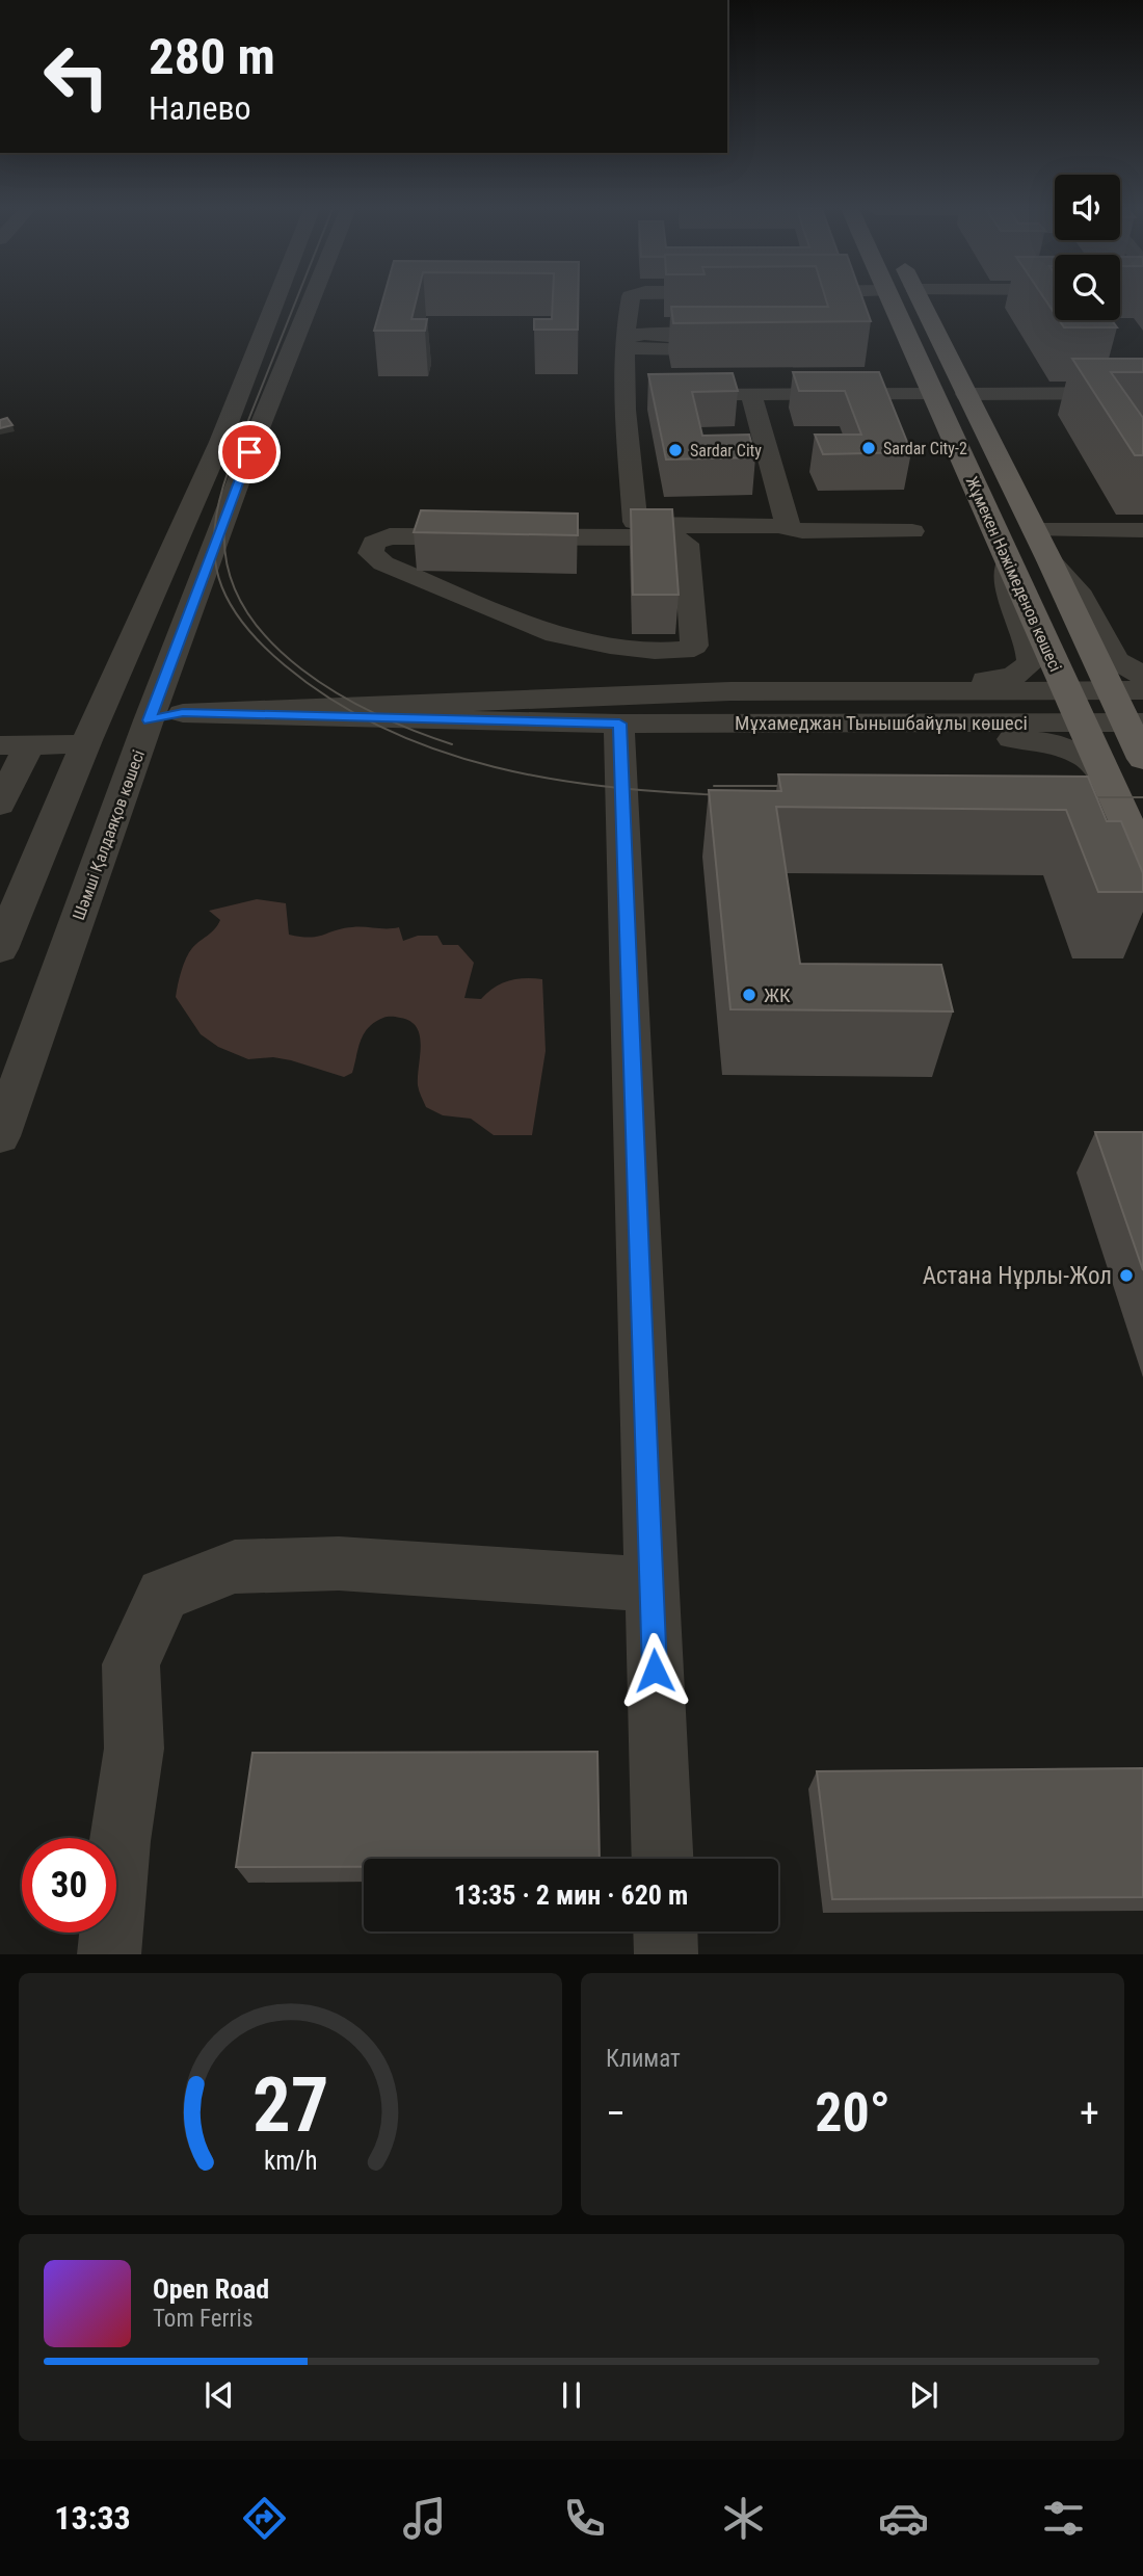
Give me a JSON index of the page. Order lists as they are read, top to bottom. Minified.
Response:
{"streets":{"main road":["Жұмекен Нәжімеденов көшесі"],"street":["Мұхамеджан Тынышбайұлы көшесі","Шәмші Қалдаяқов көшесі"]},"crossings":[["Жұмекен Нәжімеденов көшесі","Мұхамеджан Тынышбайұлы көшесі"],["Мұхамеджан Тынышбайұлы көшесі","Шәмші Қалдаяқов көшесі"]],"places":["Sardar City-2","Sardar City","ЖК","Астана Нұрлы-Жол"],"page":{"turn":["280 m","Налево"],"limit":"30","trip":"13:35 · 2 мин · 620 m","tile":"Климат","heat":["−","20°","+"],"song":["Open Road","Tom Ferris"],"tabs":"13:33","gauge":["27","km/h"]}}
